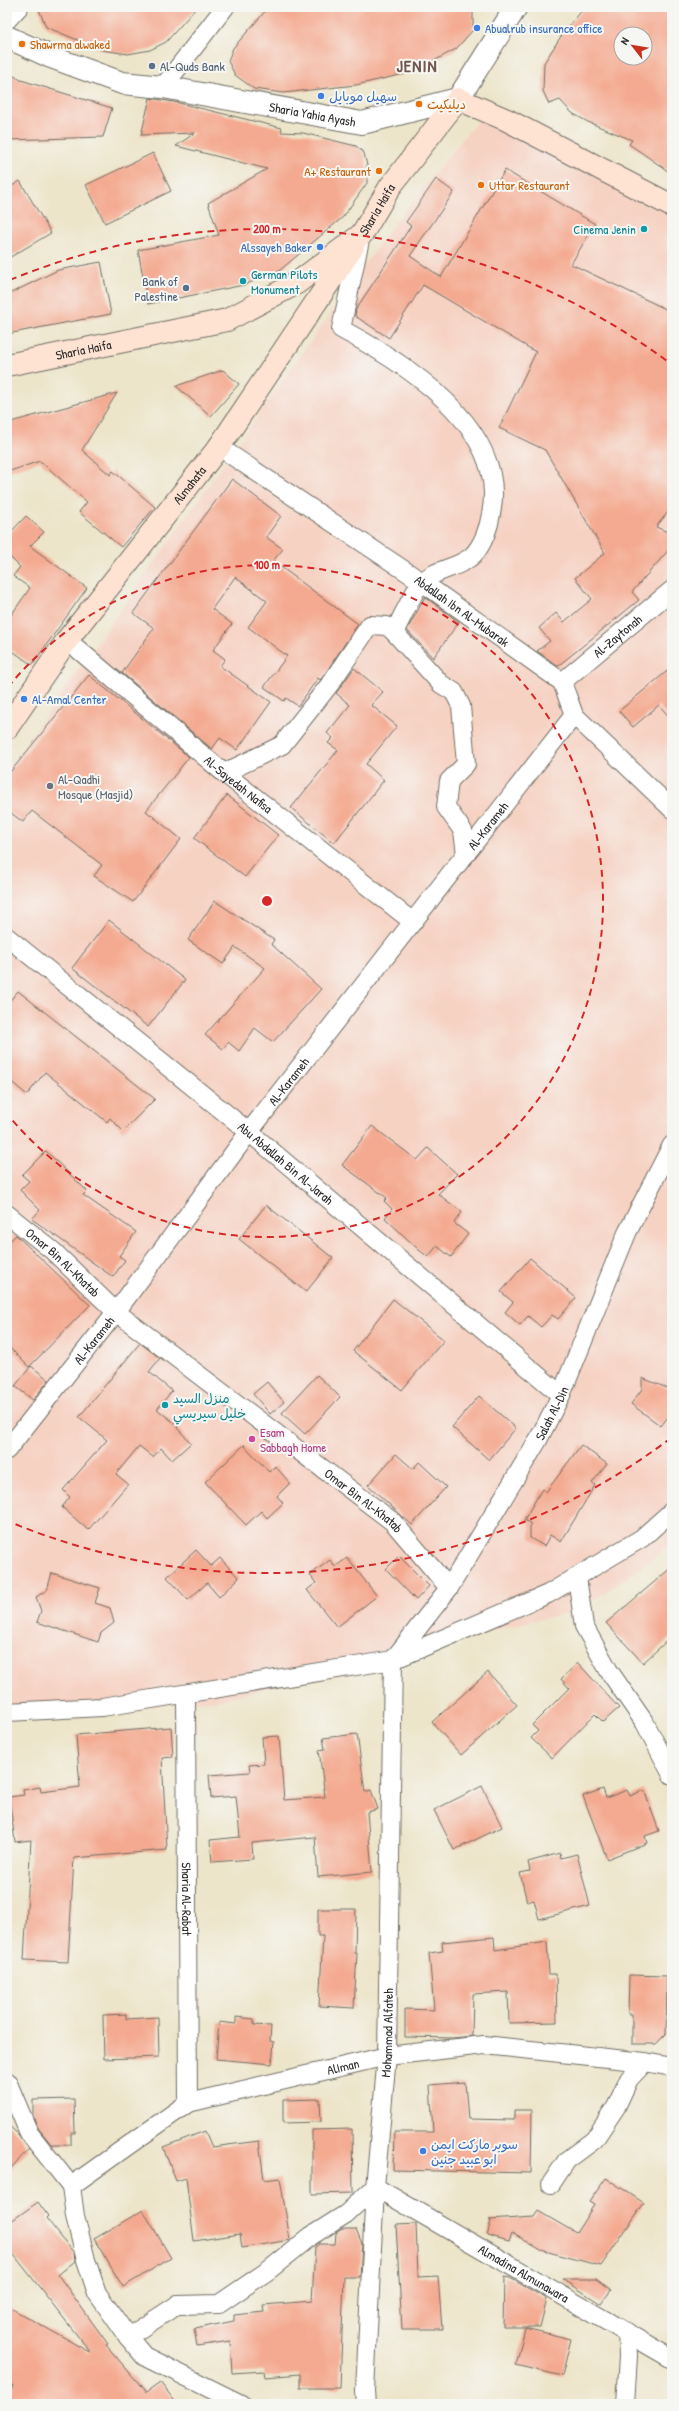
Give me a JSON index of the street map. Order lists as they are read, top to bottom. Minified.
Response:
{"streets":{"main road":["Sharia Haifa","Almahata"],"street":["Sharia Yahia Ayash","Abdallah Ibn Al-Mubarak","Al-Zaytonah","Al-Sayedah Nafisa","Al-Karameh","Abu Abdallah Bin Al-Jarah","Omar Bin Al-Khatab","Salah Al-Din","Sharia Al-Rabat","Mohammad Alfateh","AlIman","Almadina Almunawara"]},"crossings":[["Sharia Yahia Ayash","Sharia Haifa"],["Sharia Haifa","Almahata"],["Almahata","Abdallah Ibn Al-Mubarak"],["Almahata","Al-Sayedah Nafisa"],["Abdallah Ibn Al-Mubarak","Al-Zaytonah"],["Al-Sayedah Nafisa","Al-Karameh"],["Al-Karameh","Abu Abdallah Bin Al-Jarah"],["Al-Karameh","Omar Bin Al-Khatab"],["Abu Abdallah Bin Al-Jarah","Salah Al-Din"],["Omar Bin Al-Khatab","Salah Al-Din"],["Salah Al-Din","Mohammad Alfateh"],["Sharia Al-Rabat","AlIman"],["Mohammad Alfateh","AlIman"],["Mohammad Alfateh","Almadina Almunawara"]],"districts":["JENIN"],"places":["Abualrub insurance office","Shawrma alwaked","Al-Quds Bank","سهيل موبايل","ديليكيت","A+ Restaurant","Uttar Restaurant","Cinema Jenin","Alssayeh Baker","German Pilots Monument","Bank of Palestine","Al-Amal Center","Al-Qadhi Mosque (Masjid)","منزل السيد خليل سيريسي","Esam Sabbagh Home","سوبر ماركت ايمن ابو عبيد جنين"],"north":"top left","rings":["200 m","100 m"]}
